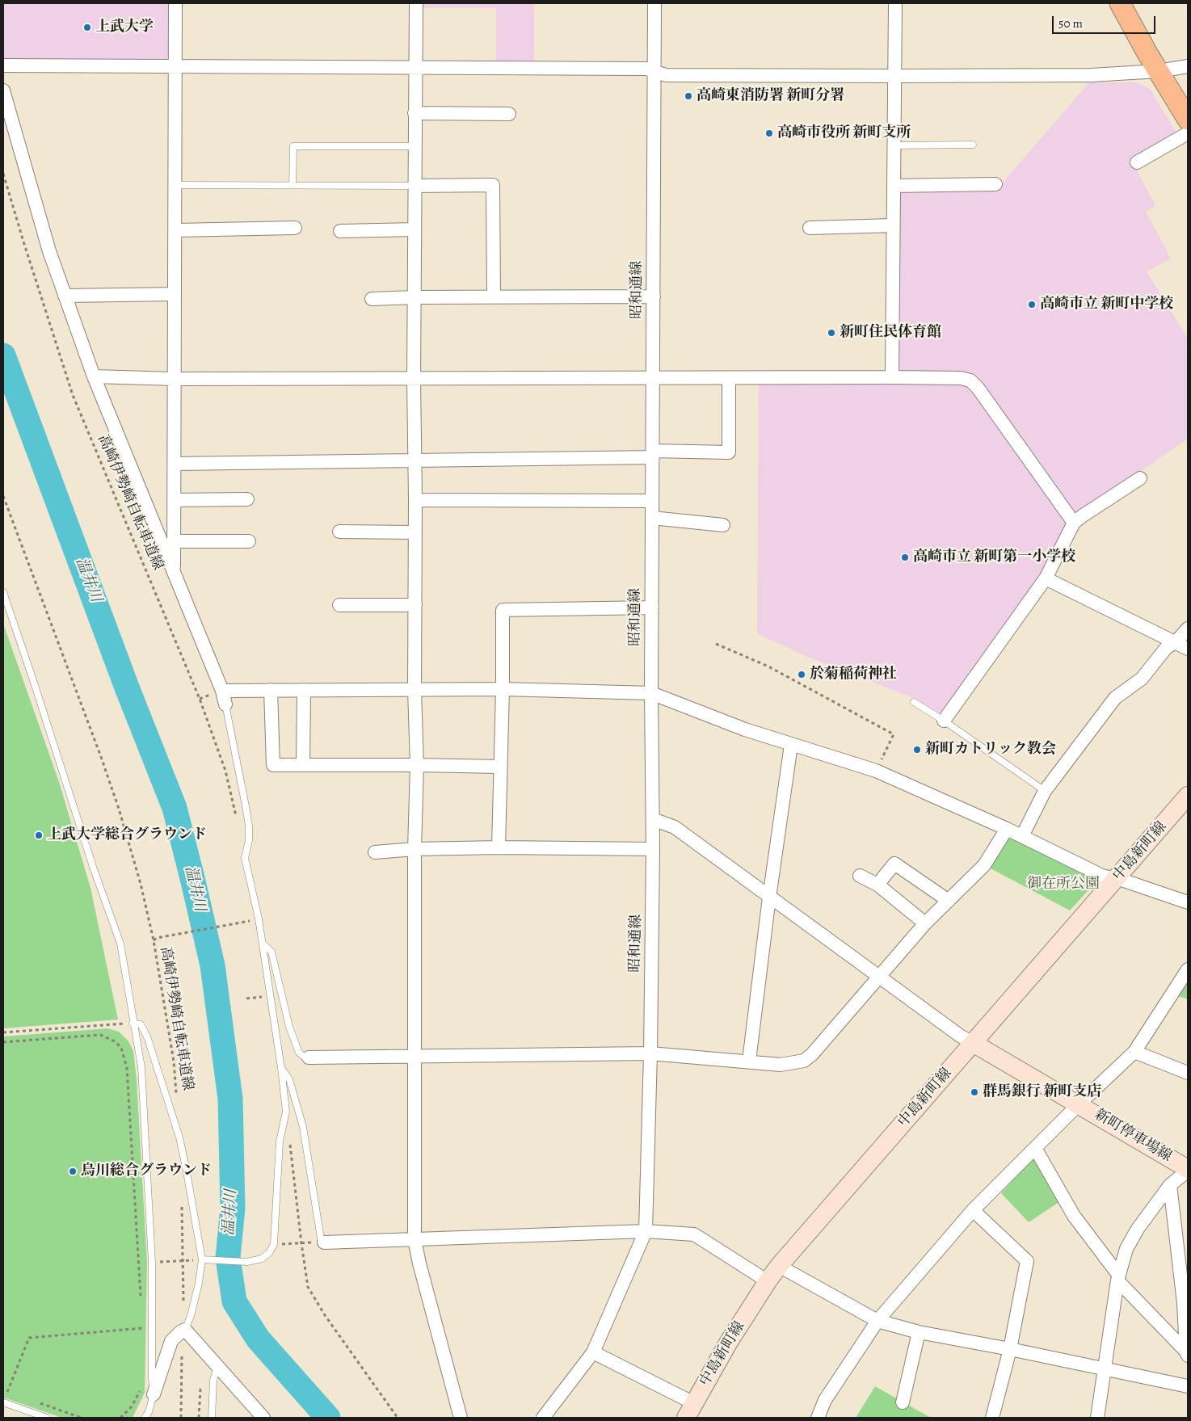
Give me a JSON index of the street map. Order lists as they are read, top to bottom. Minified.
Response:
{"streets":{"main road":["中島新町線","新町停車場線"],"street":["昭和通線"],"path":["高崎伊勢崎自転車道線"]},"crossings":[["中島新町線","新町停車場線"]],"water":["温井川"],"parks":["御在所公園"],"places":["上武大学","高崎東消防署 新町分署","高崎市役所 新町支所","高崎市立 新町中学校","新町住民体育館","高崎市立 新町第一小学校","於菊稲荷神社","新町カトリック教会","上武大学総合グラウンド","群馬銀行 新町支店","烏川総合グラウンド"],"scale_bar":"50 m"}
